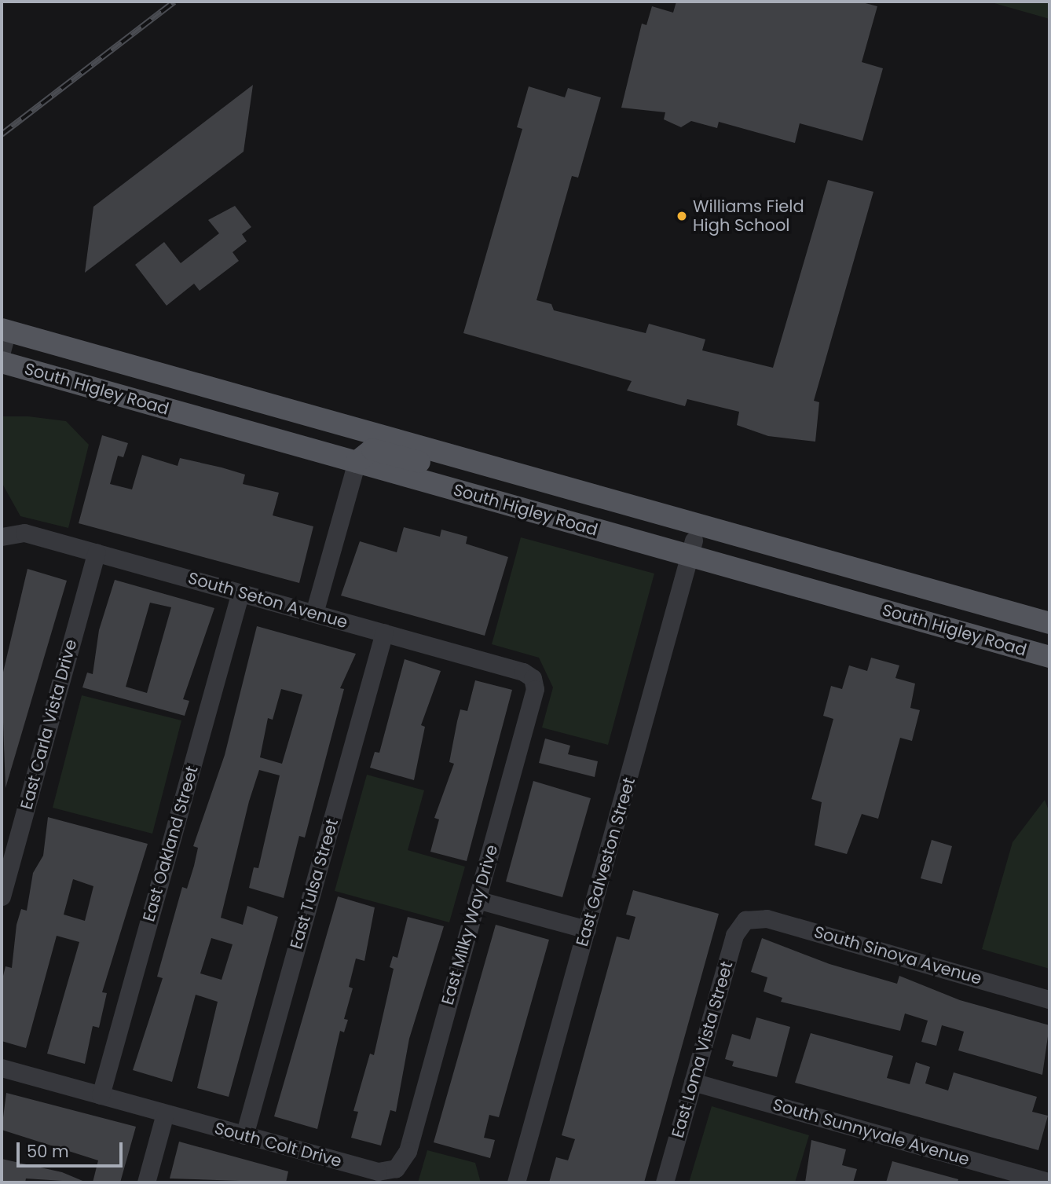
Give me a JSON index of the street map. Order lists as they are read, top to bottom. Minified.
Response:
{"streets":{"main road":["South Higley Road"],"street":["South Seton Avenue","East Carla Vista Drive","East Oakland Street","East Galveston Street","East Tulsa Street","East Milky Way Drive","South Sinova Avenue","East Loma Vista Street","South Sunnyvale Avenue","South Colt Drive"]},"crossings":[["South Higley Road","East Galveston Street"],["South Seton Avenue","East Carla Vista Drive"],["South Seton Avenue","East Oakland Street"],["South Seton Avenue","East Tulsa Street"],["South Seton Avenue","East Milky Way Drive"],["East Oakland Street","South Colt Drive"],["East Tulsa Street","South Colt Drive"],["East Milky Way Drive","South Colt Drive"],["South Sinova Avenue","East Loma Vista Street"],["East Loma Vista Street","South Sunnyvale Avenue"]],"places":["Williams Field High School"],"scale_bar":"50 m"}
